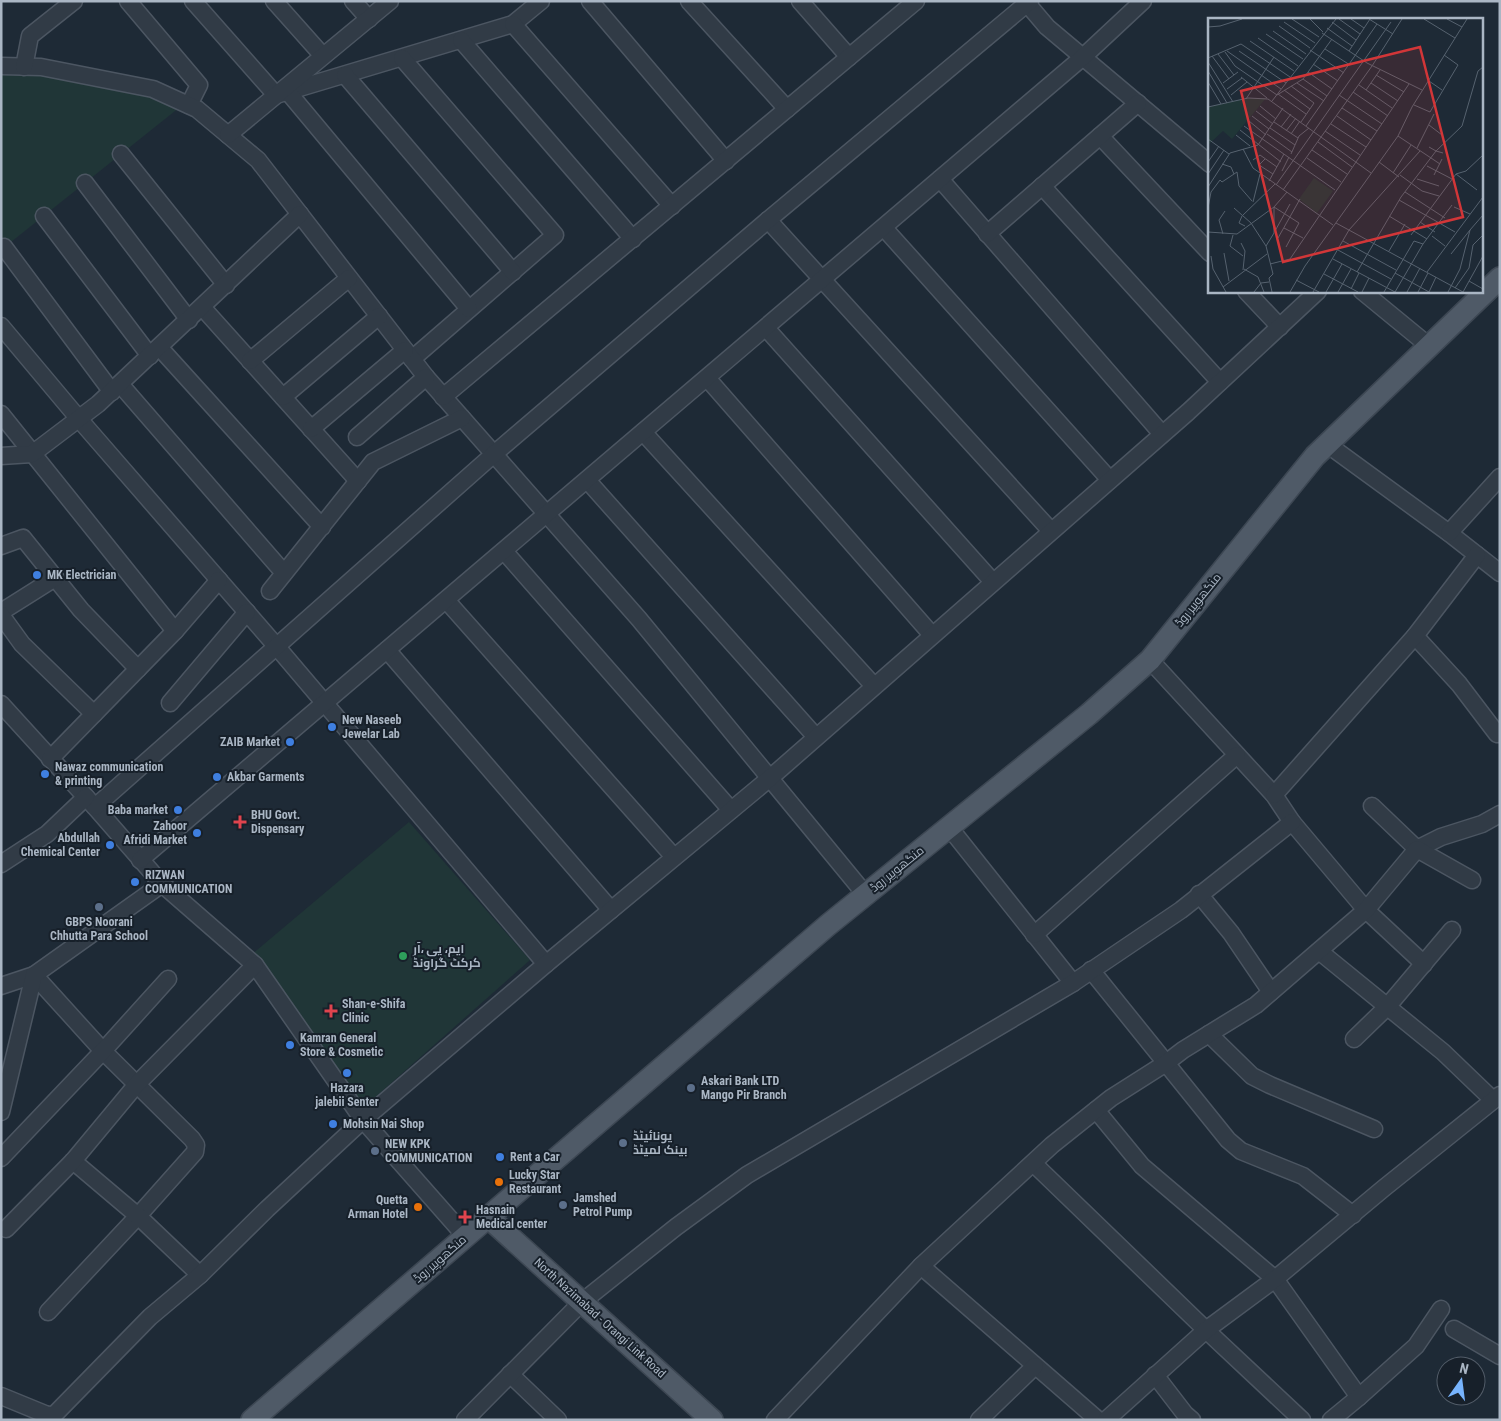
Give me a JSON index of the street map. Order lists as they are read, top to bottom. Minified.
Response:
{"streets":{"main road":["منگھوپیر روڈ","North Nazimabad - Orangi Link Road"]},"crossings":[["منگھوپیر روڈ","North Nazimabad - Orangi Link Road"]],"places":{"other":["MK Electrician","New Naseeb Jewelar Lab","ZAIB Market","Nawaz communication & printing","Akbar Garments","Baba market","Zahoor Afridi Market","Abdullah Chemical Center","RIZWAN COMMUNICATION","GBPS Noorani Chhutta Para School","ایم، پی ،آر کرکٹ گراونڈ","Kamran General Store & Cosmetic","Hazara jalebii Senter","Askari Bank LTD Mango Pir Branch","Mohsin Nai Shop","یونائیٹڈ بینک لمیٹڈ","NEW KPK COMMUNICATION","Rent a Car","Lucky Star Restaurant","Jamshed Petrol Pump","Quetta Arman Hotel"],"health":["BHU Govt. Dispensary","Shan-e-Shifa Clinic","Hasnain Medical center"]},"north":"top"}
